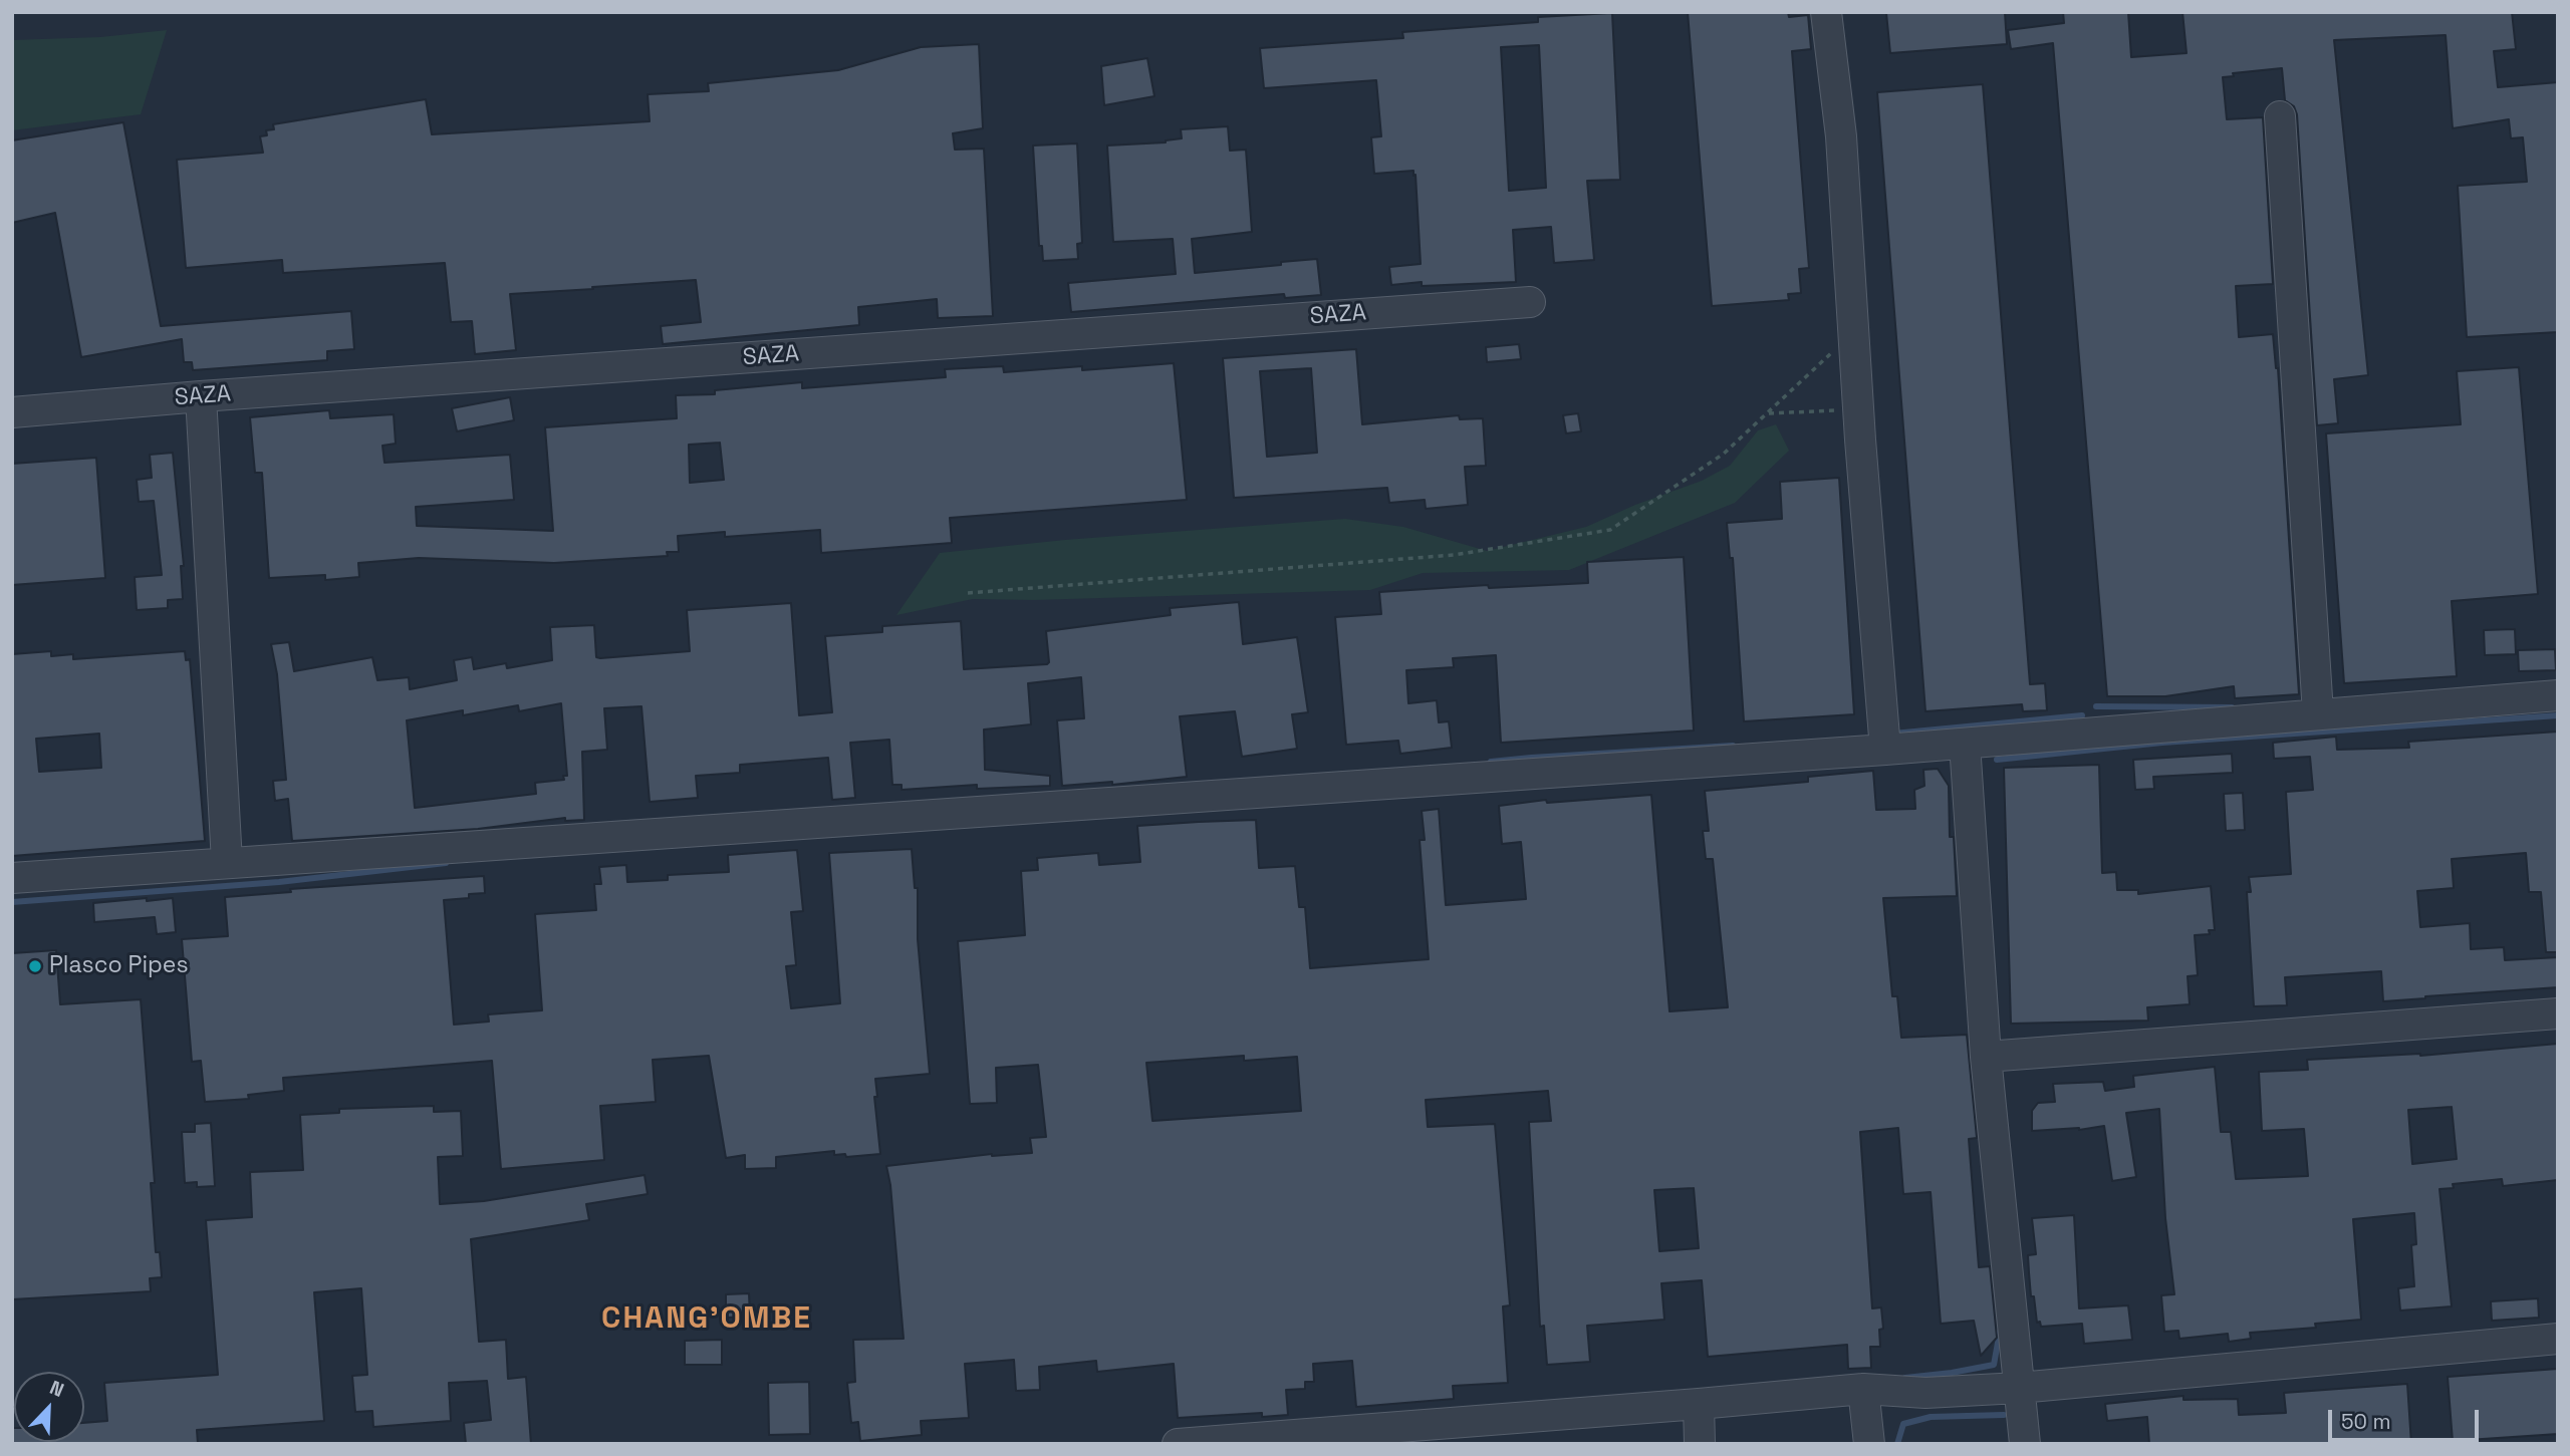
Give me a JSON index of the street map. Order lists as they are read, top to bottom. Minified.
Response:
{"streets":{"street":["SAZA"]},"districts":["CHANG'OMBE"],"places":["Plasco Pipes"],"scale_bar":"50 m","north":"top right"}
